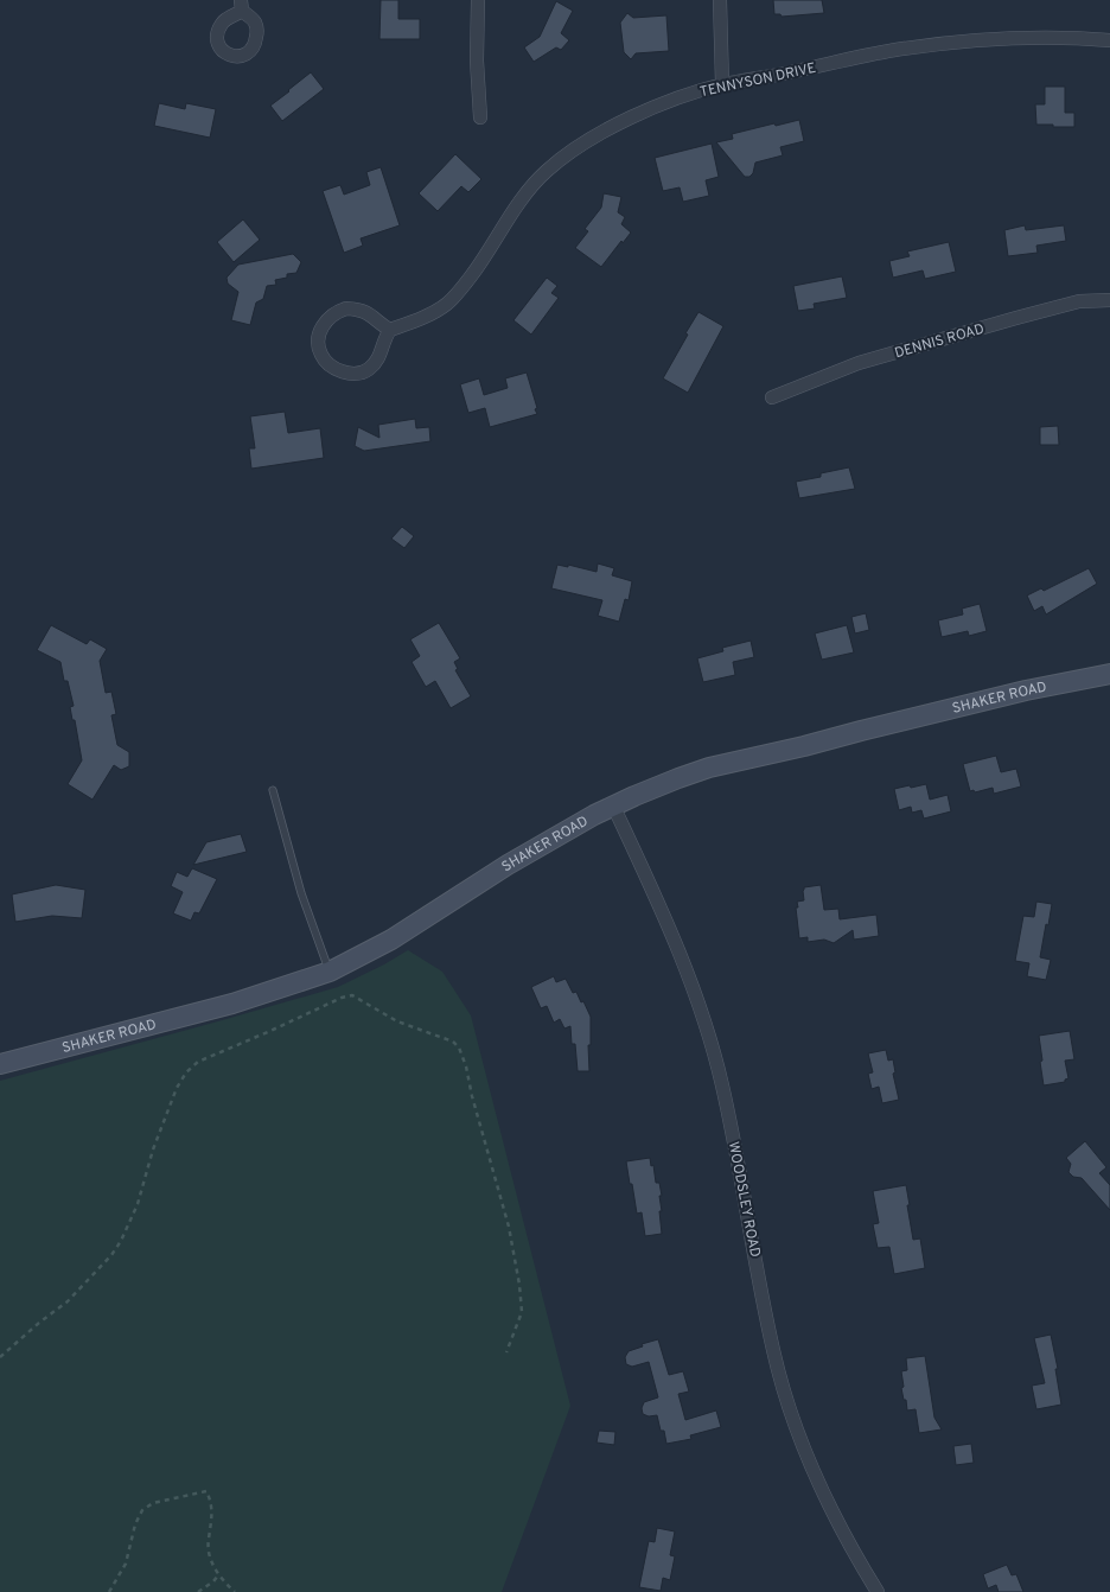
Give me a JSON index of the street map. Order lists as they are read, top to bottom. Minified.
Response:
{"streets":{"main road":["SHAKER ROAD"],"street":["TENNYSON DRIVE","DENNIS ROAD","WOODSLEY ROAD"]},"crossings":[["SHAKER ROAD","WOODSLEY ROAD"]]}
